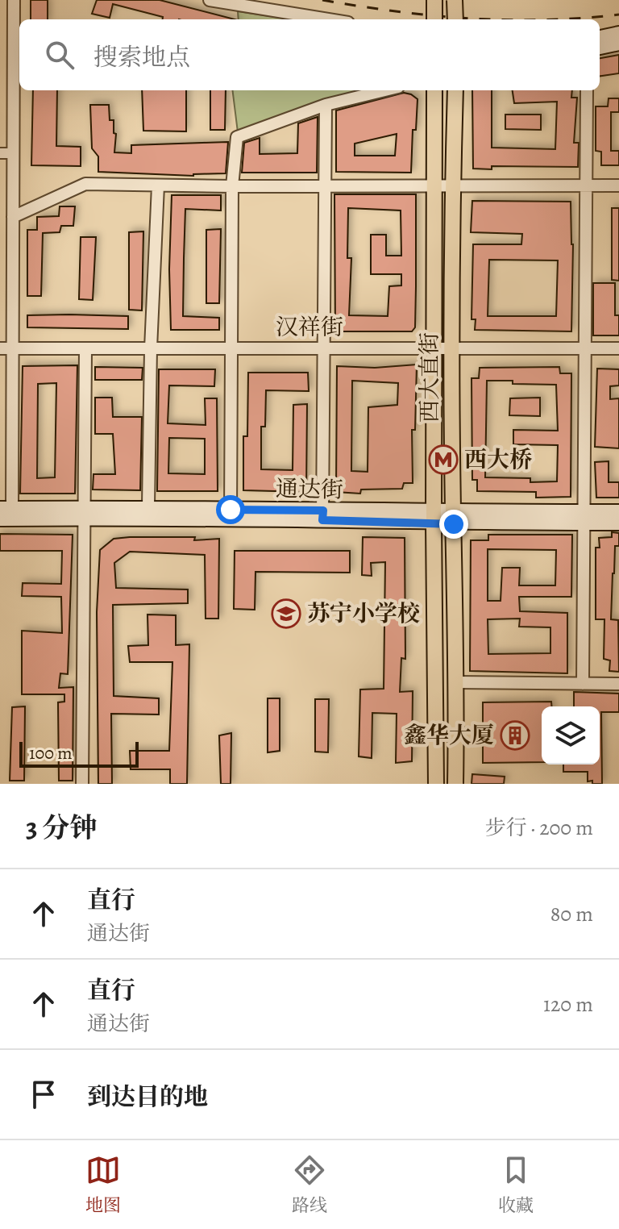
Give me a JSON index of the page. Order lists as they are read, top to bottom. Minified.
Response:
{"streets":{"main road":["西大直街","通达街"],"street":["汉祥街"]},"crossings":[["汉祥街","西大直街"],["西大直街","通达街"]],"places":{"metro station":["西大桥"],"school or university":["苏宁小学校"],"building":["鑫华大厦"]},"scale_bar":"100 m","page":{"search":"搜索地点","scale":"100 m","heading":["3 分钟","步行 · 200 m"],"list":[["直行","通达街","80 m"],["直行","通达街","120 m"],"到达目的地"],"nav":["地图","路线","收藏"]}}
